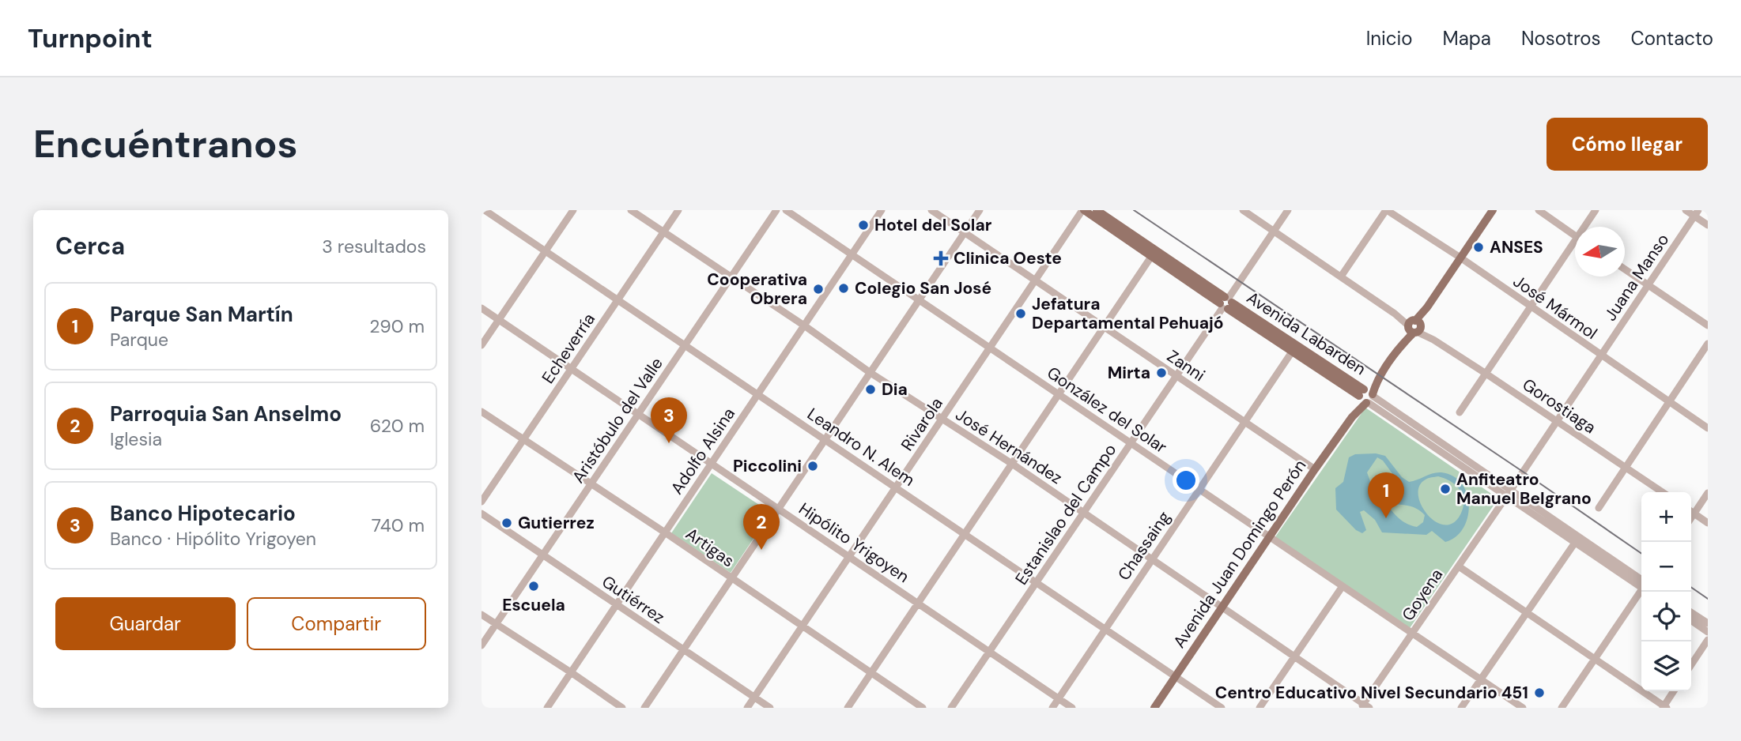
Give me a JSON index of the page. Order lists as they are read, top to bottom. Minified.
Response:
{"streets":{"main road":["Avenida Labarden","Avenida Juan Domingo Perón"],"street":["Juana Manso","José Mármol","Echeverría","Zanni","Gorostiaga","González del Solar","Aristóbulo del Valle","Rivarola","José Hernández","Leandro N. Alem","Adolfo Alsina","Estanislao del Campo","Hipólito Yrigoyen","Chassaing","Artigas","Goyena","Gutiérrez"]},"crossings":[["Juana Manso","José Mármol"],["Juana Manso","Avenida Labarden"],["Juana Manso","Gorostiaga"],["Juana Manso","Goyena"],["José Mármol","Avenida Juan Domingo Perón"],["Avenida Labarden","Rivarola"],["Avenida Labarden","Estanislao del Campo"],["Avenida Labarden","Chassaing"],["Avenida Labarden","Avenida Juan Domingo Perón"],["Avenida Labarden","Goyena"],["Echeverría","José Hernández"],["Echeverría","Leandro N. Alem"],["Echeverría","Hipólito Yrigoyen"],["Echeverría","Artigas"],["Zanni","Rivarola"],["Zanni","Estanislao del Campo"],["Zanni","Chassaing"],["Zanni","Avenida Juan Domingo Perón"],["Gorostiaga","Estanislao del Campo"],["Gorostiaga","Avenida Juan Domingo Perón"],["González del Solar","Rivarola"],["González del Solar","Adolfo Alsina"],["González del Solar","Estanislao del Campo"],["González del Solar","Chassaing"],["González del Solar","Avenida Juan Domingo Perón"],["González del Solar","Goyena"],["Aristóbulo del Valle","José Hernández"],["Aristóbulo del Valle","Leandro N. Alem"],["Aristóbulo del Valle","Hipólito Yrigoyen"],["Aristóbulo del Valle","Artigas"],["Aristóbulo del Valle","Gutiérrez"],["Rivarola","José Hernández"],["Rivarola","Leandro N. Alem"],["Rivarola","Hipólito Yrigoyen"],["Rivarola","Artigas"],["Rivarola","Gutiérrez"],["José Hernández","Adolfo Alsina"],["José Hernández","Estanislao del Campo"],["José Hernández","Chassaing"],["José Hernández","Avenida Juan Domingo Perón"],["José Hernández","Goyena"],["Leandro N. Alem","Adolfo Alsina"],["Leandro N. Alem","Estanislao del Campo"],["Leandro N. Alem","Chassaing"],["Leandro N. Alem","Avenida Juan Domingo Perón"],["Adolfo Alsina","Hipólito Yrigoyen"],["Adolfo Alsina","Artigas"],["Adolfo Alsina","Gutiérrez"],["Estanislao del Campo","Hipólito Yrigoyen"],["Hipólito Yrigoyen","Chassaing"]],"places":{"other":["Hotel del Solar","ANSES","Colegio San José","Cooperativa Obrera","Jefatura Departamental Pehuajó","Mirta","Dia","Piccolini","Anfiteatro Manuel Belgrano","Gutierrez","Escuela","Centro Educativo Nivel Secundario 451"],"health":["Clinica Oeste"]},"north":"left","page":{"header":"Turnpoint","nav":["Inicio","Mapa","Nosotros","Contacto"],"buttons":["Cómo llegar",["Guardar","Compartir"]],"title":"Encuéntranos","heading":["Cerca","3 resultados"],"list":[{"mark":"1","name":"Parque San Martín","note":"Parque","value":"290 m"},{"mark":"2","name":"Parroquia San Anselmo","note":"Iglesia","value":"620 m"},{"mark":"3","name":"Banco Hipotecario","note":"Banco · Hipólito Yrigoyen","value":"740 m"}],"pins":["3","1","2"],"map_buttons":["+","−"]}}
